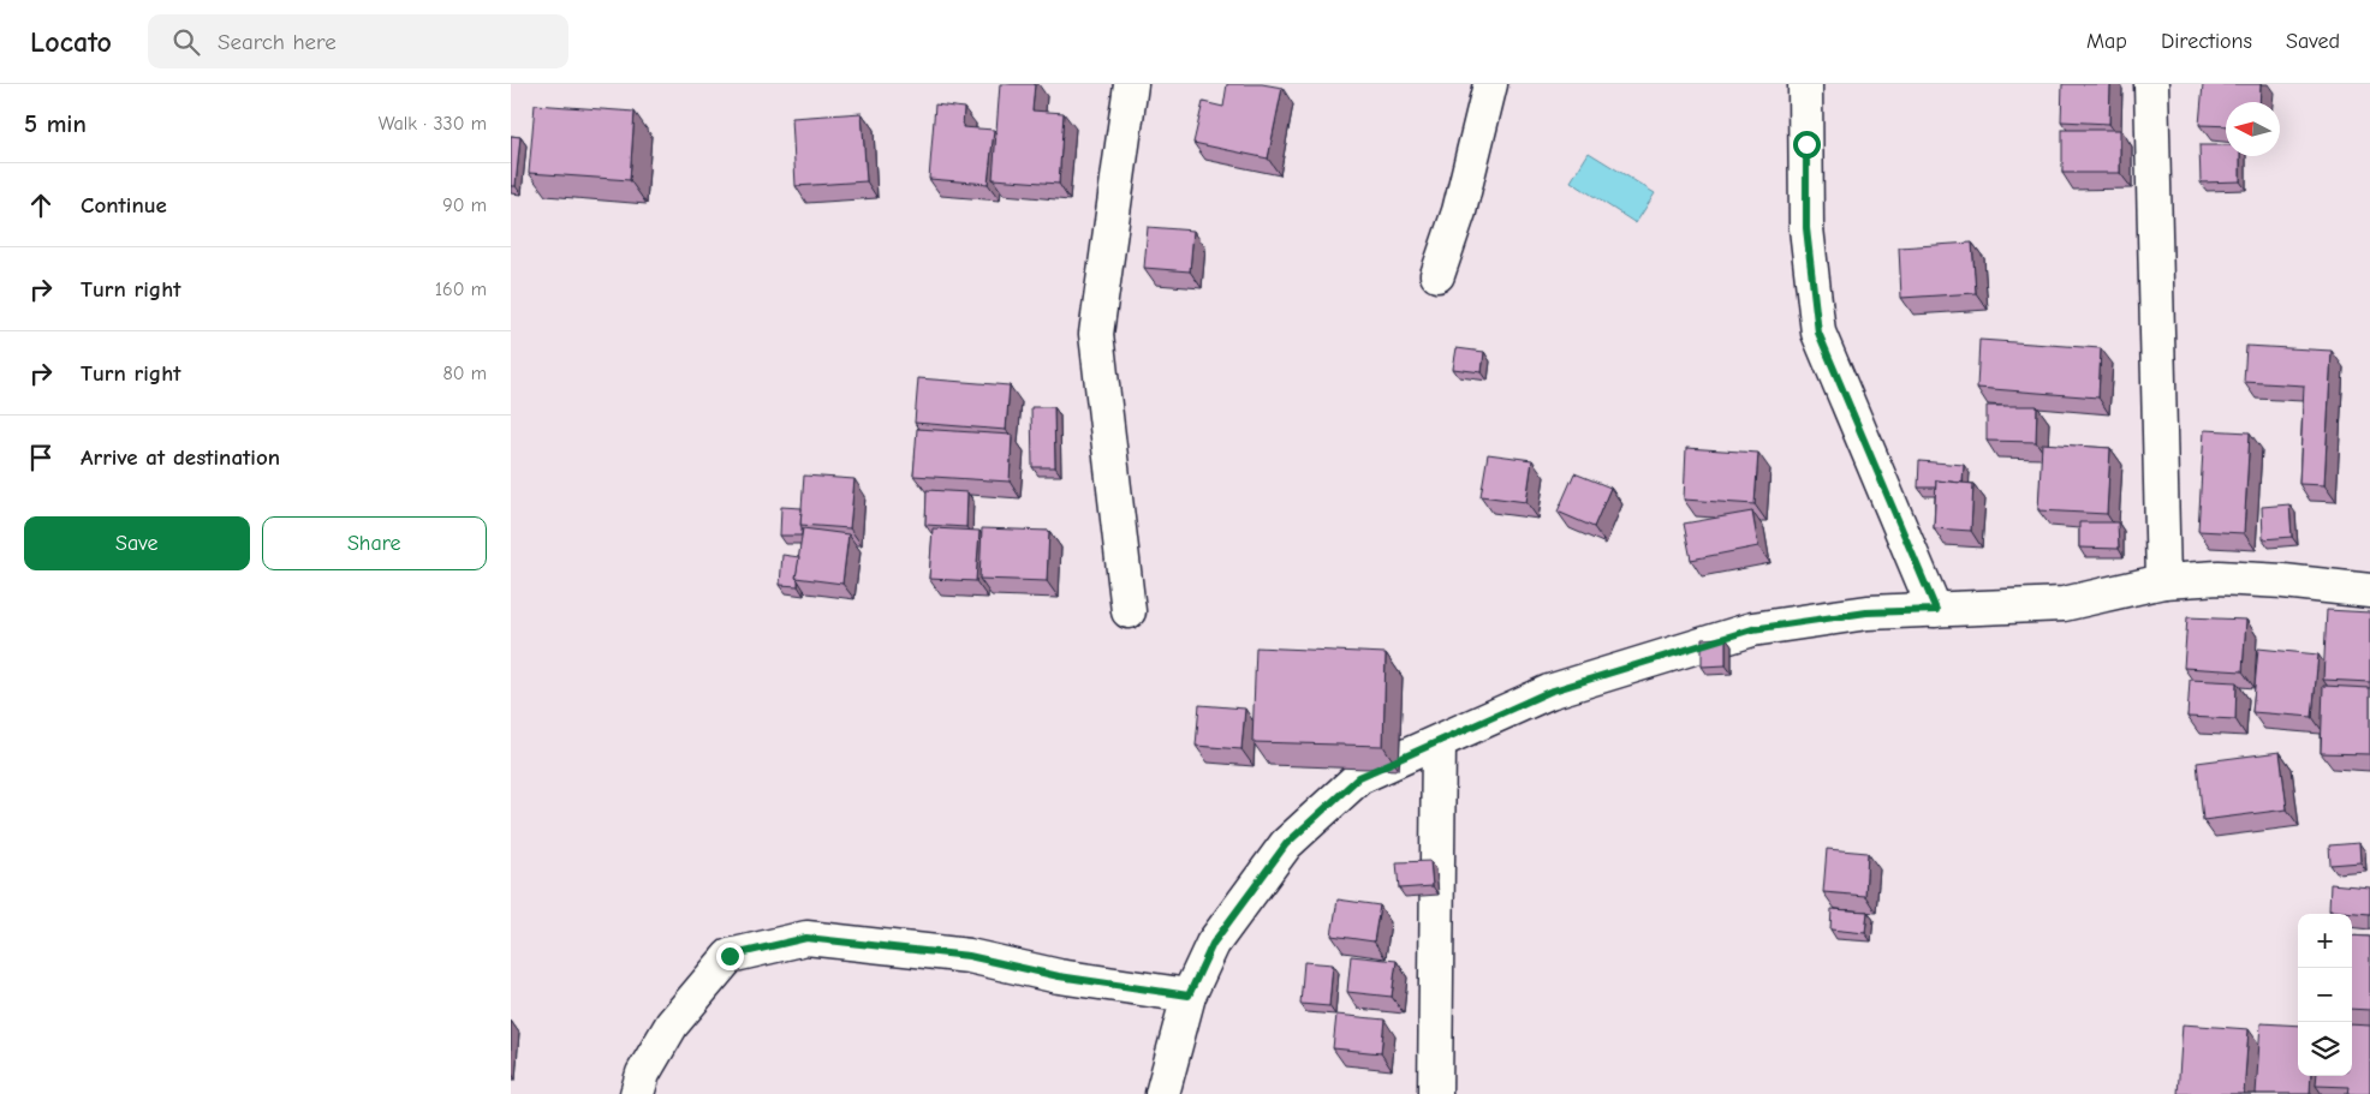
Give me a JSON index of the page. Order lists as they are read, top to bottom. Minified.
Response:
{"north":"left","page":{"header":"Locato","search":"Search here","nav":["Map","Directions","Saved"],"heading":["5 min","Walk · 330 m"],"list":[["Continue","90 m"],["Turn right","160 m"],["Turn right","80 m"],"Arrive at destination"],"buttons":["Save","Share"],"map_buttons":["+","−"]}}
